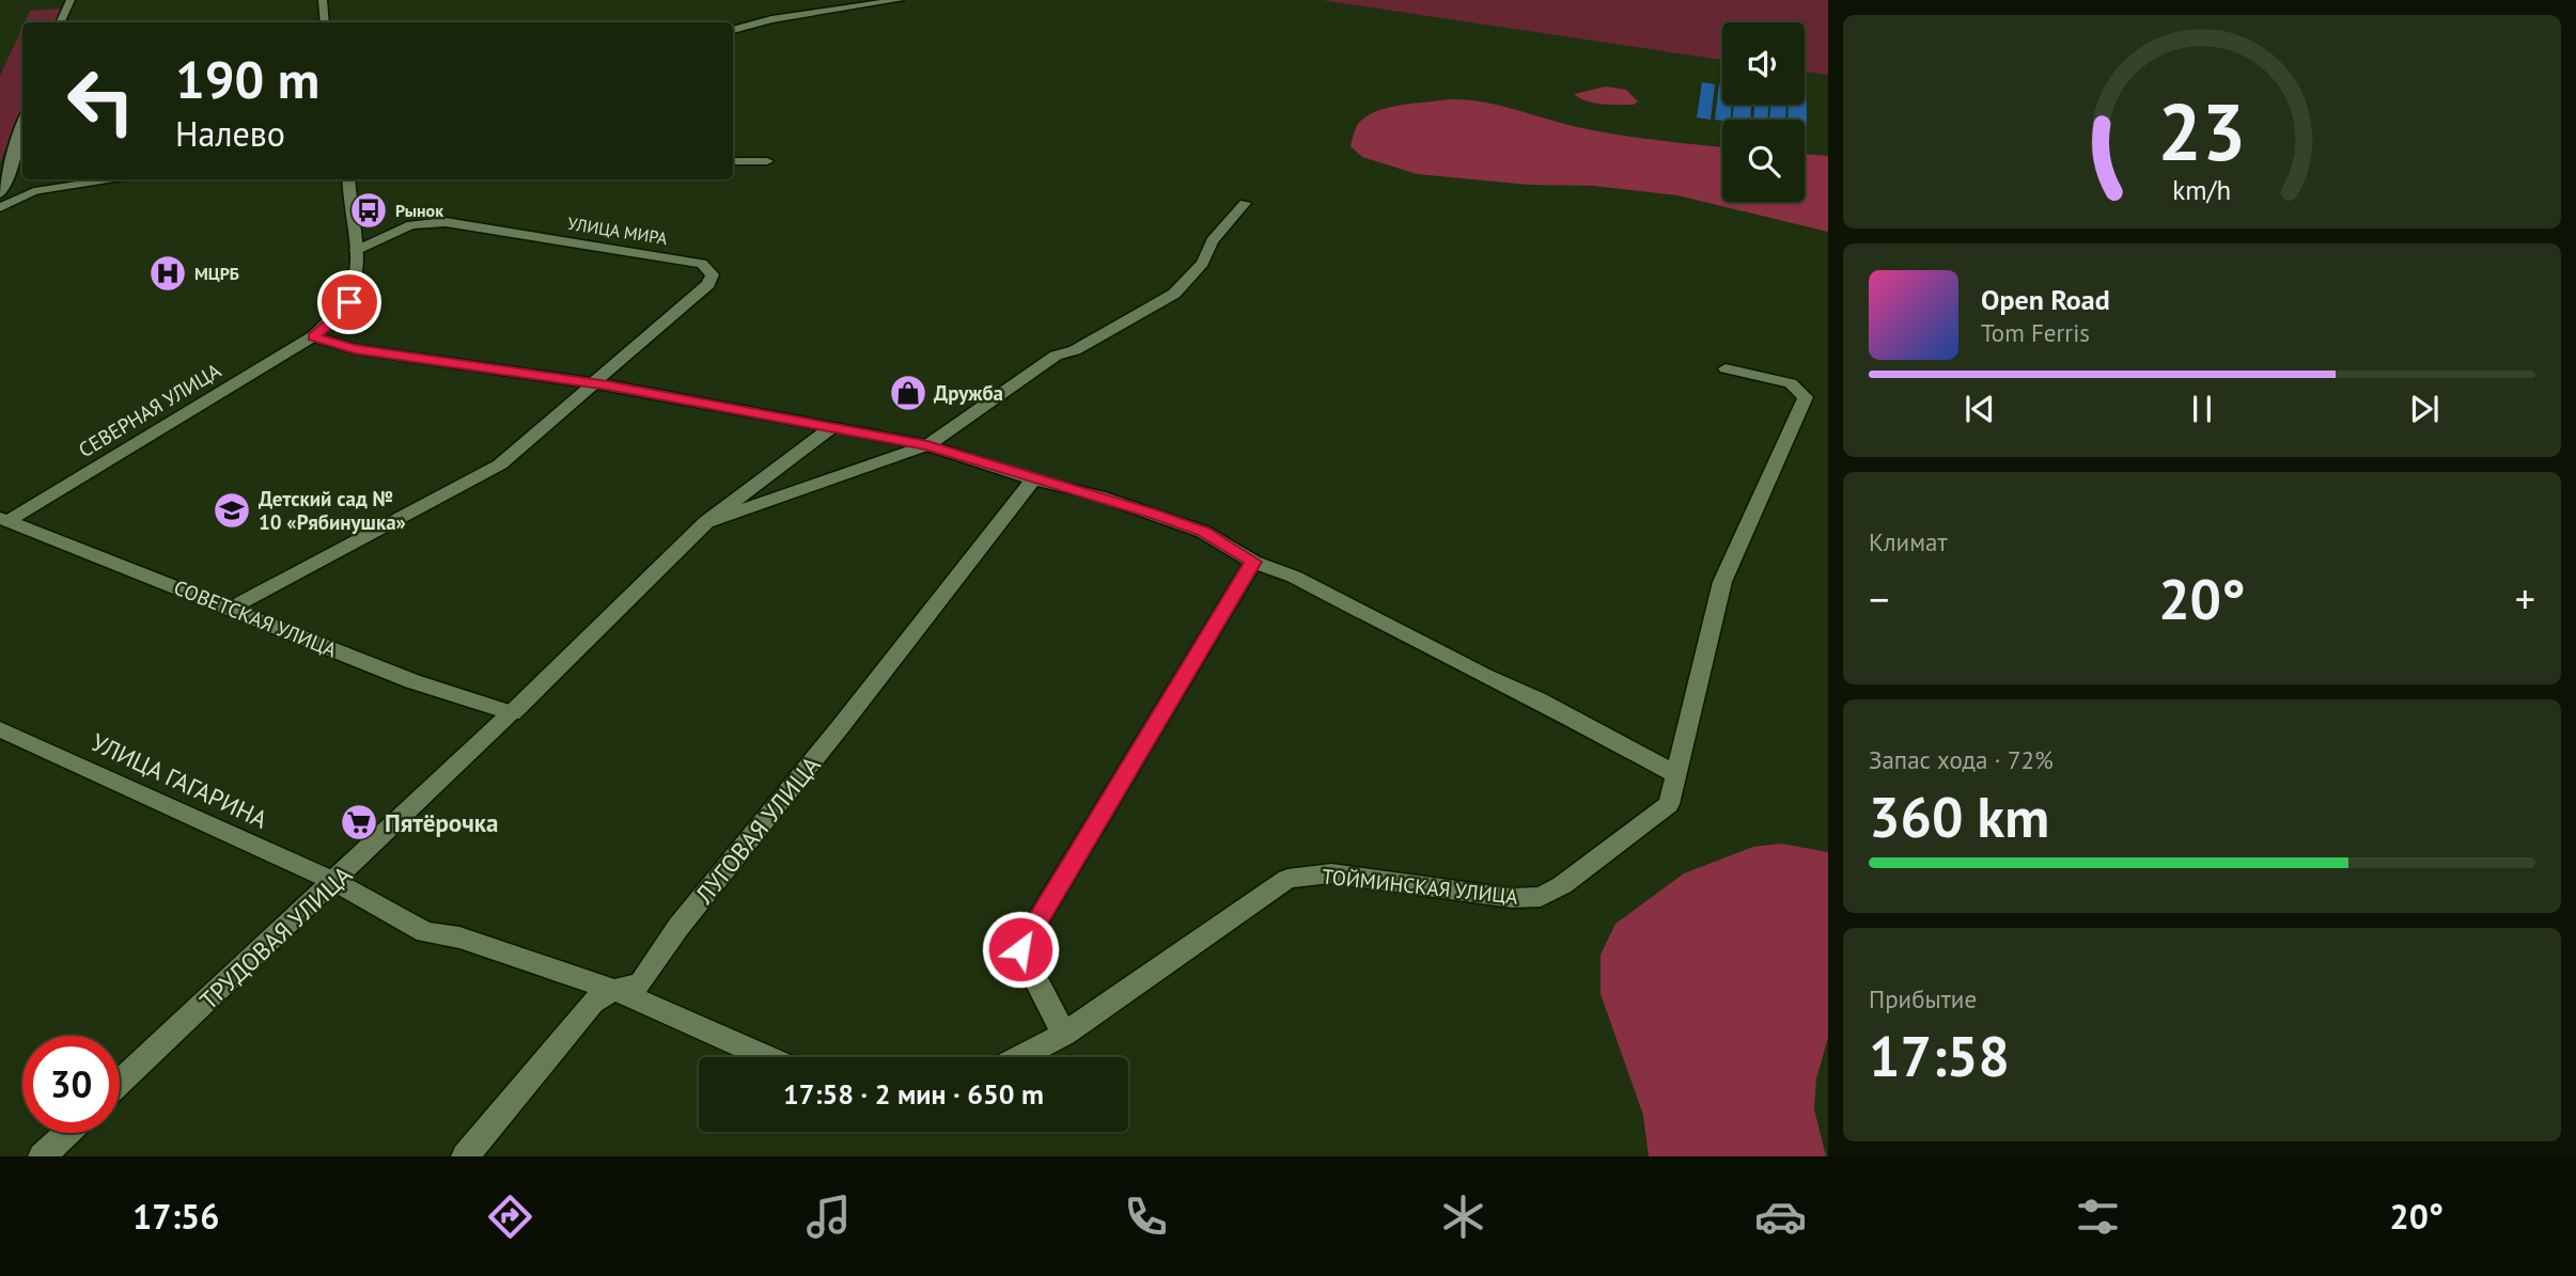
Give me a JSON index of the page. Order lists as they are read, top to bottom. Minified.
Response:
{"streets":{"street":["УЛИЦА МИРА","СЕВЕРНАЯ УЛИЦА","СОВЕТСКАЯ УЛИЦА","УЛИЦА ГАГАРИНА","ЛУГОВАЯ УЛИЦА","ТОЙМИНСКАЯ УЛИЦА","ТРУДОВАЯ УЛИЦА"]},"crossings":[["УЛИЦА МИРА","СЕВЕРНАЯ УЛИЦА"],["СЕВЕРНАЯ УЛИЦА","СОВЕТСКАЯ УЛИЦА"],["СОВЕТСКАЯ УЛИЦА","ТРУДОВАЯ УЛИЦА"],["УЛИЦА ГАГАРИНА","ЛУГОВАЯ УЛИЦА"],["УЛИЦА ГАГАРИНА","ТРУДОВАЯ УЛИЦА"]],"places":{"bus stop":["Рынок"],"hospital":["МЦРБ"],"shop":["Дружба"],"school or university":["Детский сад № 10 «Рябинушка»"],"supermarket":["Пятёрочка"]},"page":{"turn":["190 m","Налево"],"song":["Open Road","Tom Ferris"],"tile":["Климат",["Запас хода · 72%","360 km"],["Прибытие","17:58"]],"heat":["−","20°","+"],"limit":"30","trip":"17:58 · 2 мин · 650 m","tabs":["17:56","20°"],"gauge":["23","km/h"]}}
